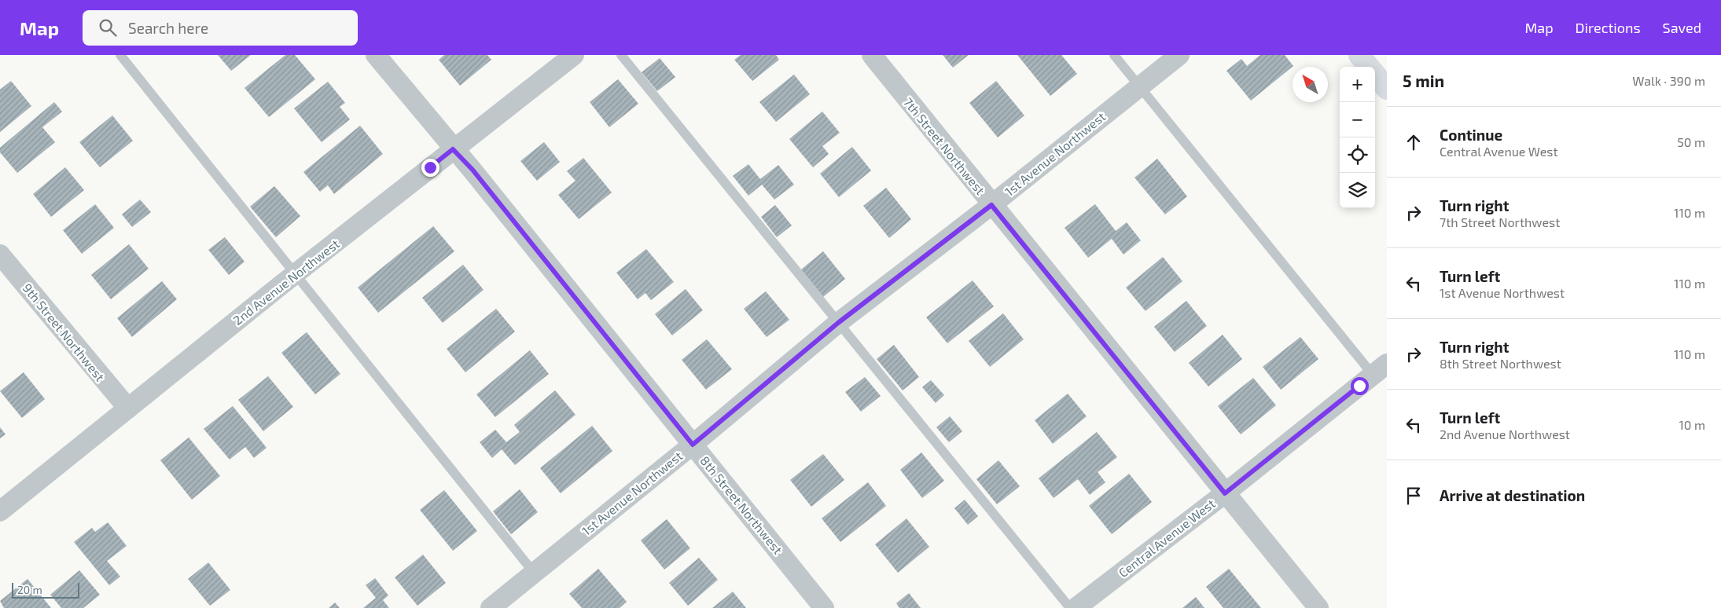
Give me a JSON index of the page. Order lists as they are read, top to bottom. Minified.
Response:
{"streets":{"street":["7th Street Northwest","1st Avenue Northwest","2nd Avenue Northwest","9th Street Northwest","8th Street Northwest","Central Avenue West"]},"crossings":[["7th Street Northwest","1st Avenue Northwest"],["7th Street Northwest","Central Avenue West"],["1st Avenue Northwest","8th Street Northwest"],["2nd Avenue Northwest","9th Street Northwest"],["2nd Avenue Northwest","8th Street Northwest"]],"scale_bar":"20 m","north":"top left","page":{"header":"Map","search":"Search here","nav":["Map","Directions","Saved"],"heading":["5 min","Walk · 390 m"],"map_buttons":["+","−"],"list":[["Continue","Central Avenue West","50 m"],["Turn right","7th Street Northwest","110 m"],["Turn left","1st Avenue Northwest","110 m"],["Turn right","8th Street Northwest","110 m"],["Turn left","2nd Avenue Northwest","10 m"],"Arrive at destination"],"scale":"20 m"}}
